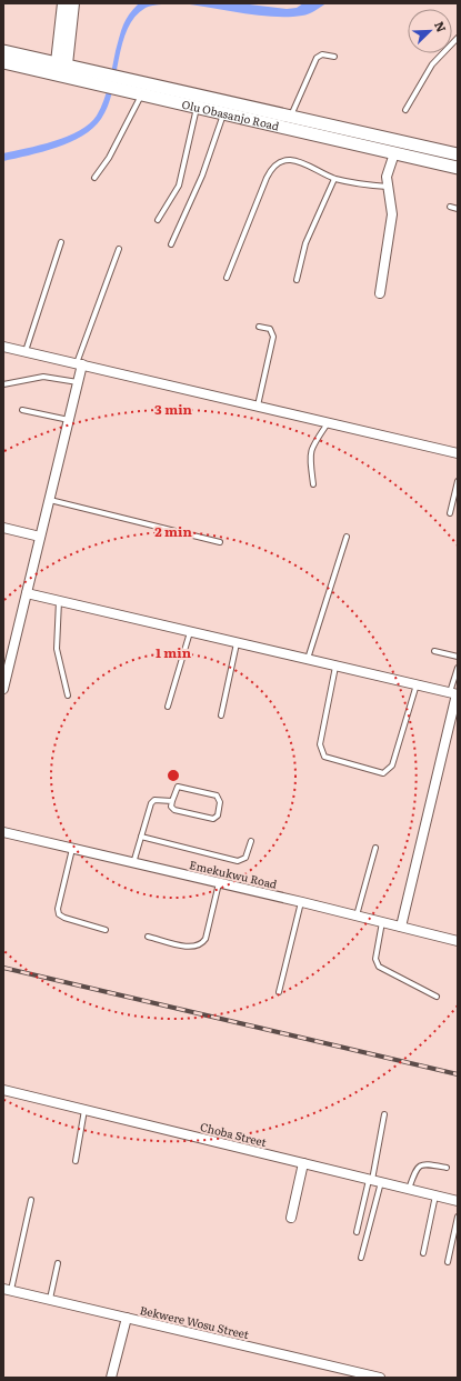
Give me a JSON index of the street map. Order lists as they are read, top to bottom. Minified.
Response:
{"streets":{"main road":["Olu Obasanjo Road"],"street":["Emekukwu Road","Choba Street","Bekwere Wosu Street"]},"north":"top right","rings":["3 min","2 min","1 min"]}
